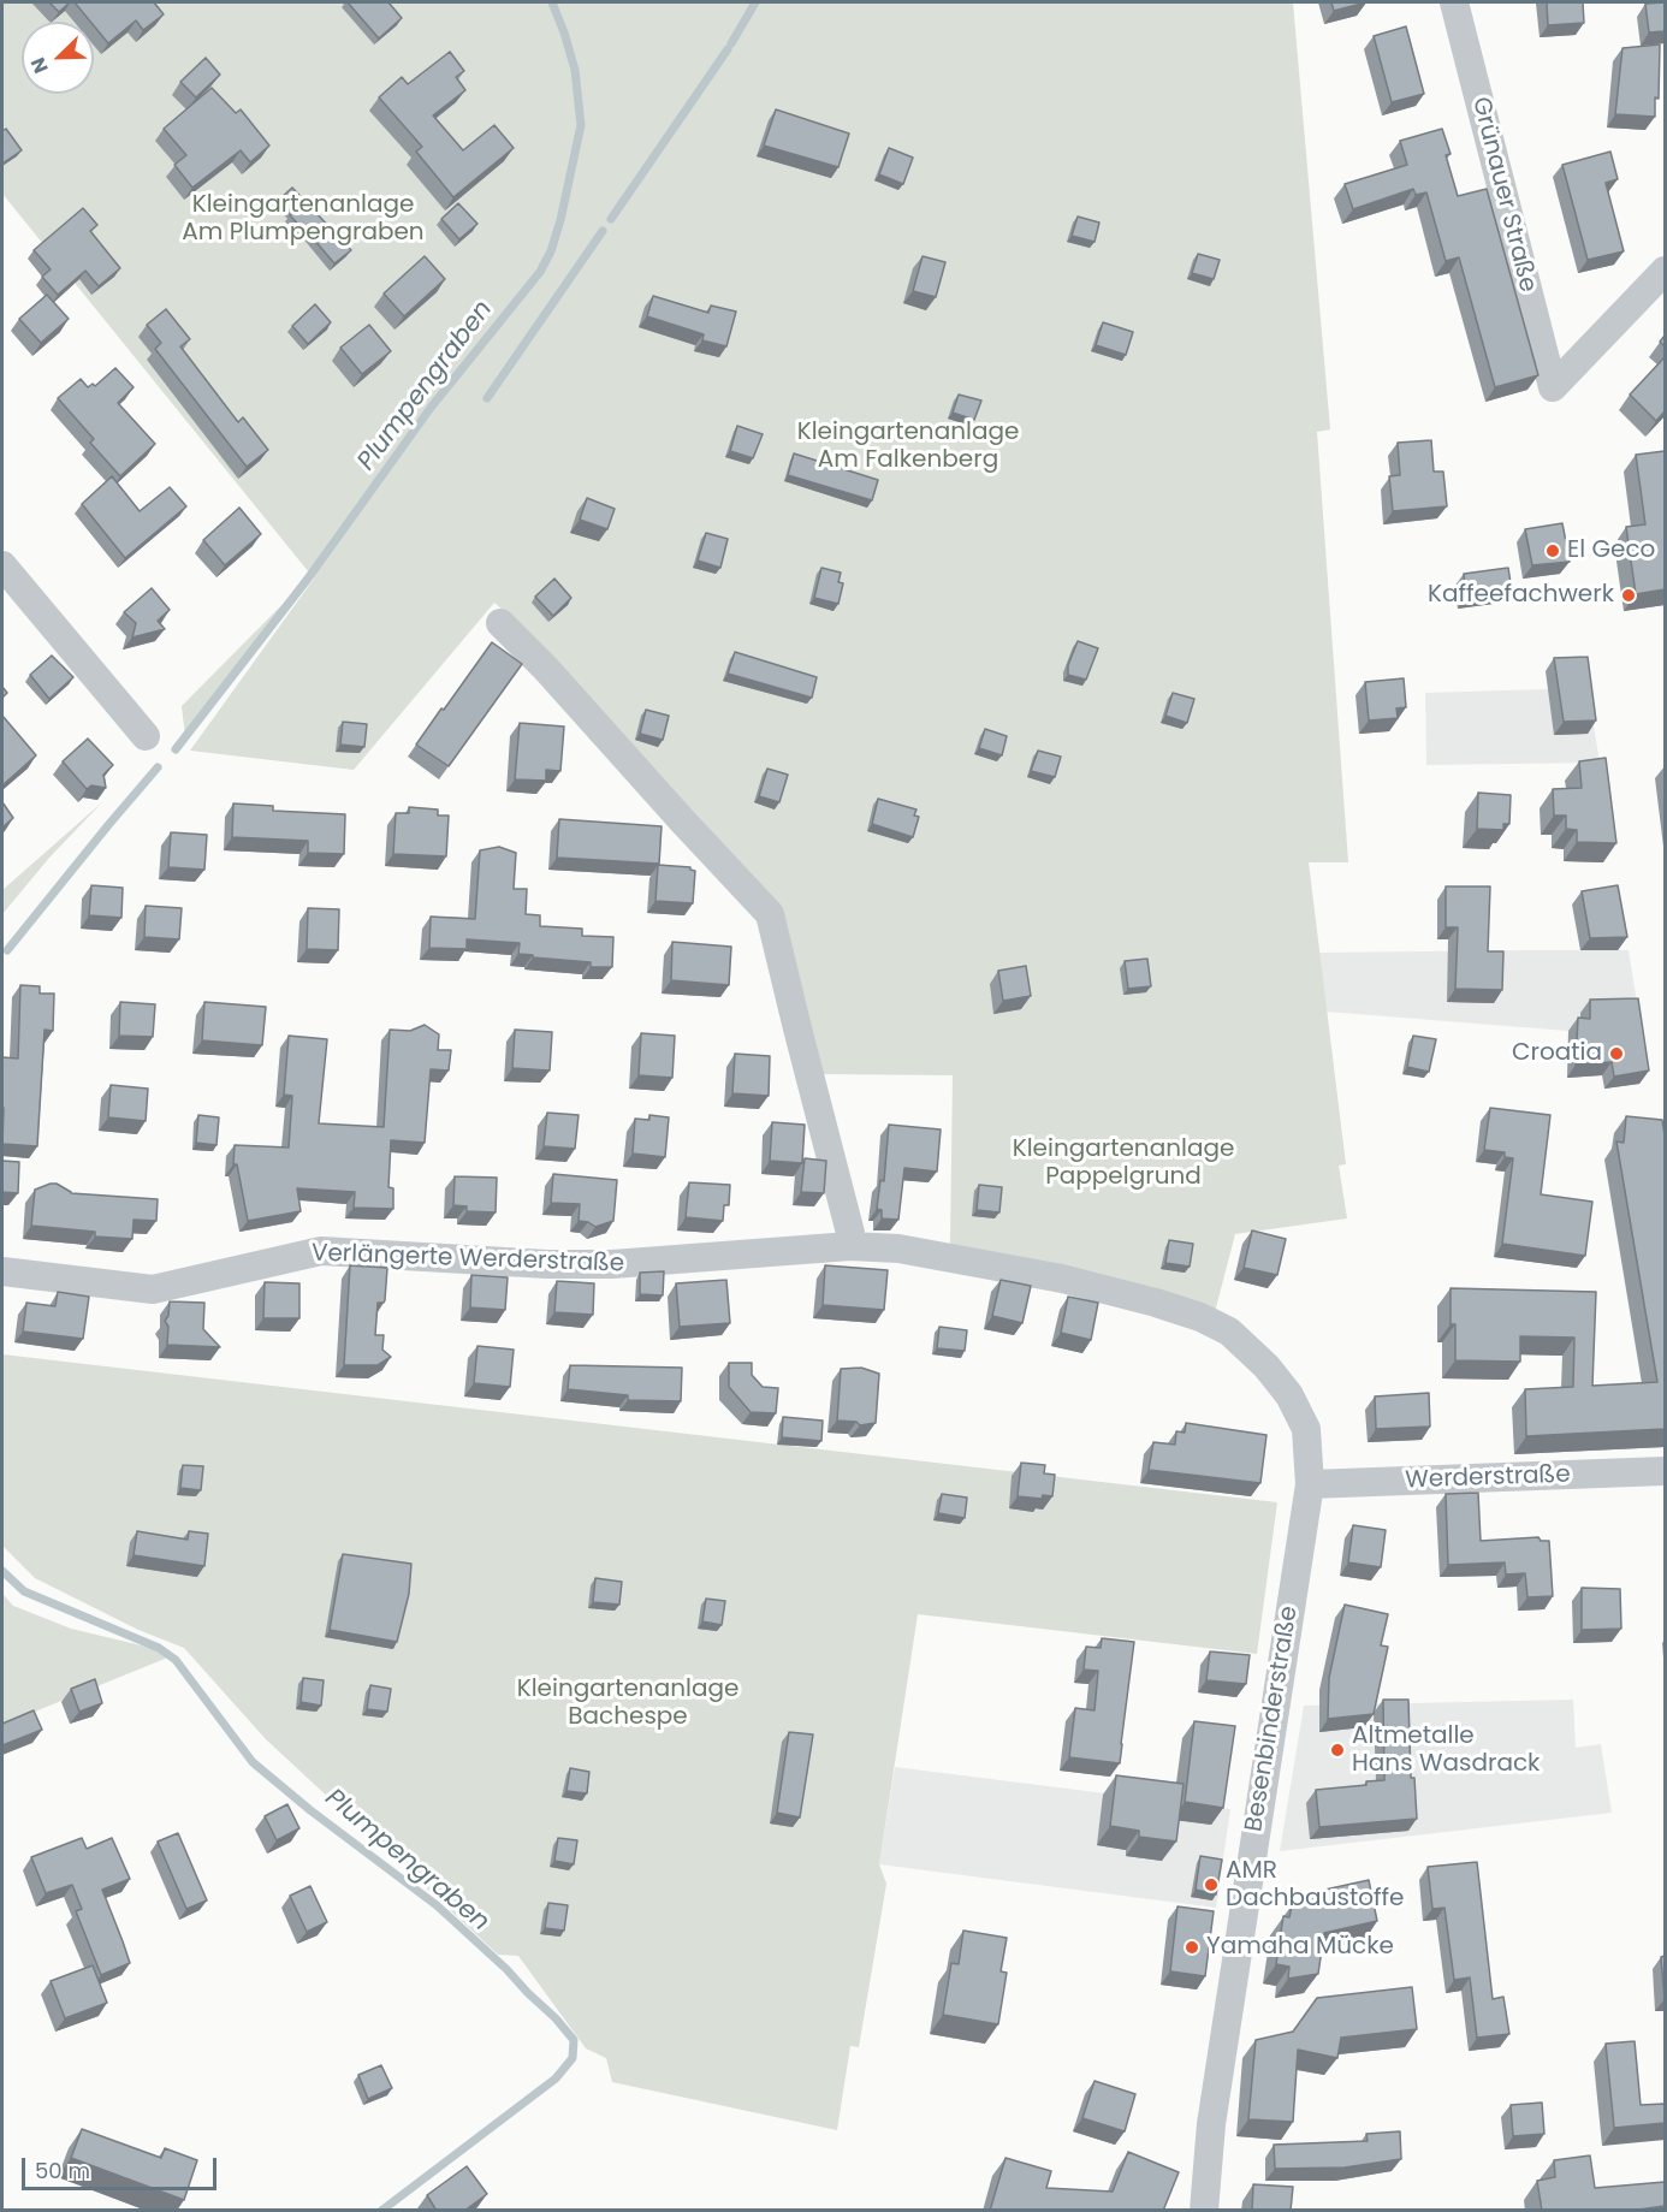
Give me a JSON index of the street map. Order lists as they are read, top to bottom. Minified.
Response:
{"streets":{"street":["Grünauer Straße","Verlängerte Werderstraße","Werderstraße","Besenbinderstraße"]},"crossings":[["Verlängerte Werderstraße","Werderstraße"],["Verlängerte Werderstraße","Besenbinderstraße"],["Werderstraße","Besenbinderstraße"]],"water":["Plumpengraben"],"parks":["Kleingartenanlage Am Plumpengraben","Kleingartenanlage Am Falkenberg","Kleingartenanlage Pappelgrund","Kleingartenanlage Bachespe"],"places":["El Geco","Kaffeefachwerk","Croatia","Altmetalle Hans Wasdrack","AMR Dachbaustoffe","Yamaha Mücke"],"scale_bar":"50 m","north":"bottom left"}
